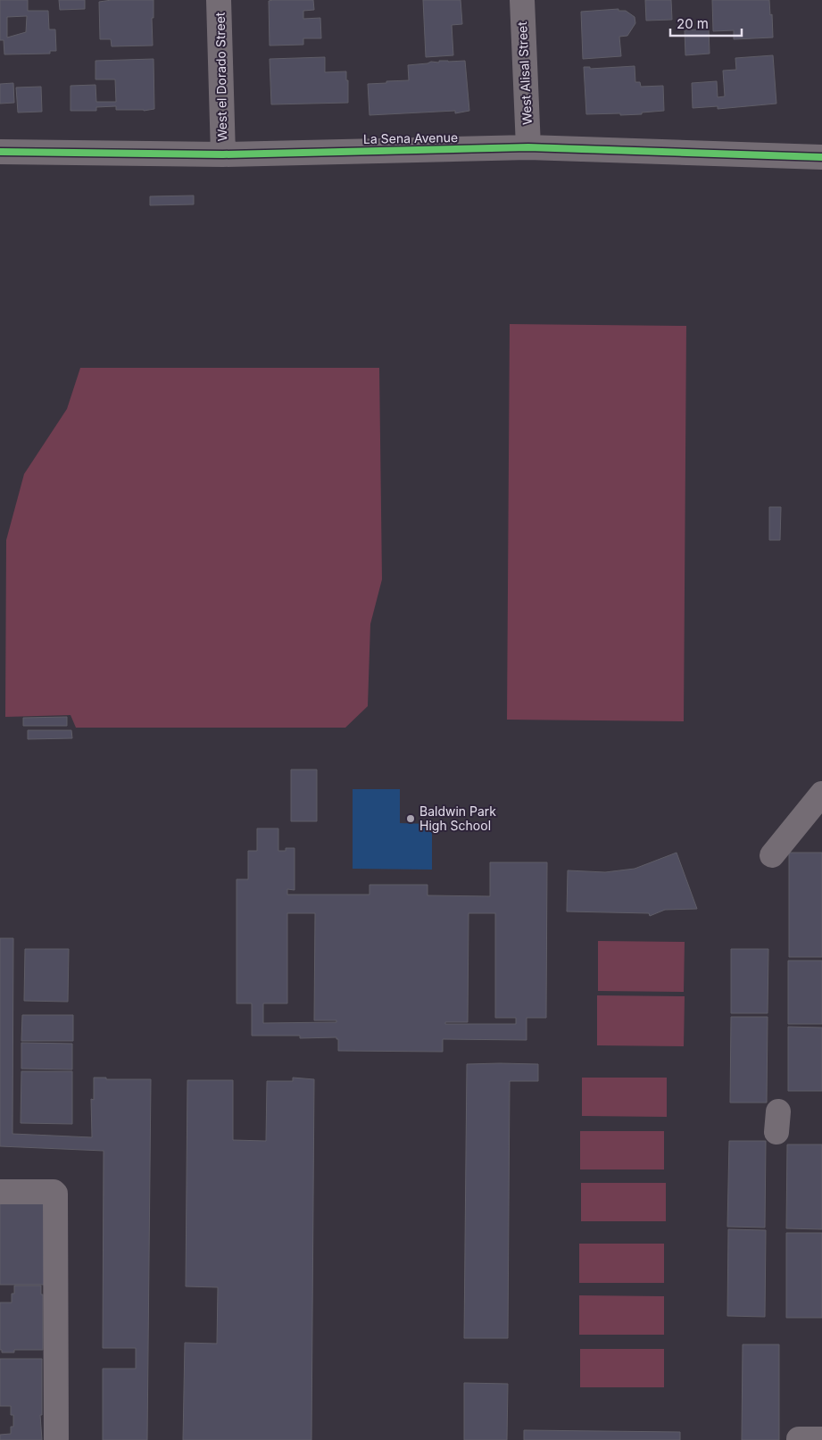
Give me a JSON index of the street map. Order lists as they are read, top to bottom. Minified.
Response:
{"streets":{"street":["West Alisal Street","West el Dorado Street","La Sena Avenue"]},"crossings":[["West Alisal Street","La Sena Avenue"],["West el Dorado Street","La Sena Avenue"]],"places":["Baldwin Park High School"],"scale_bar":"20 m"}
